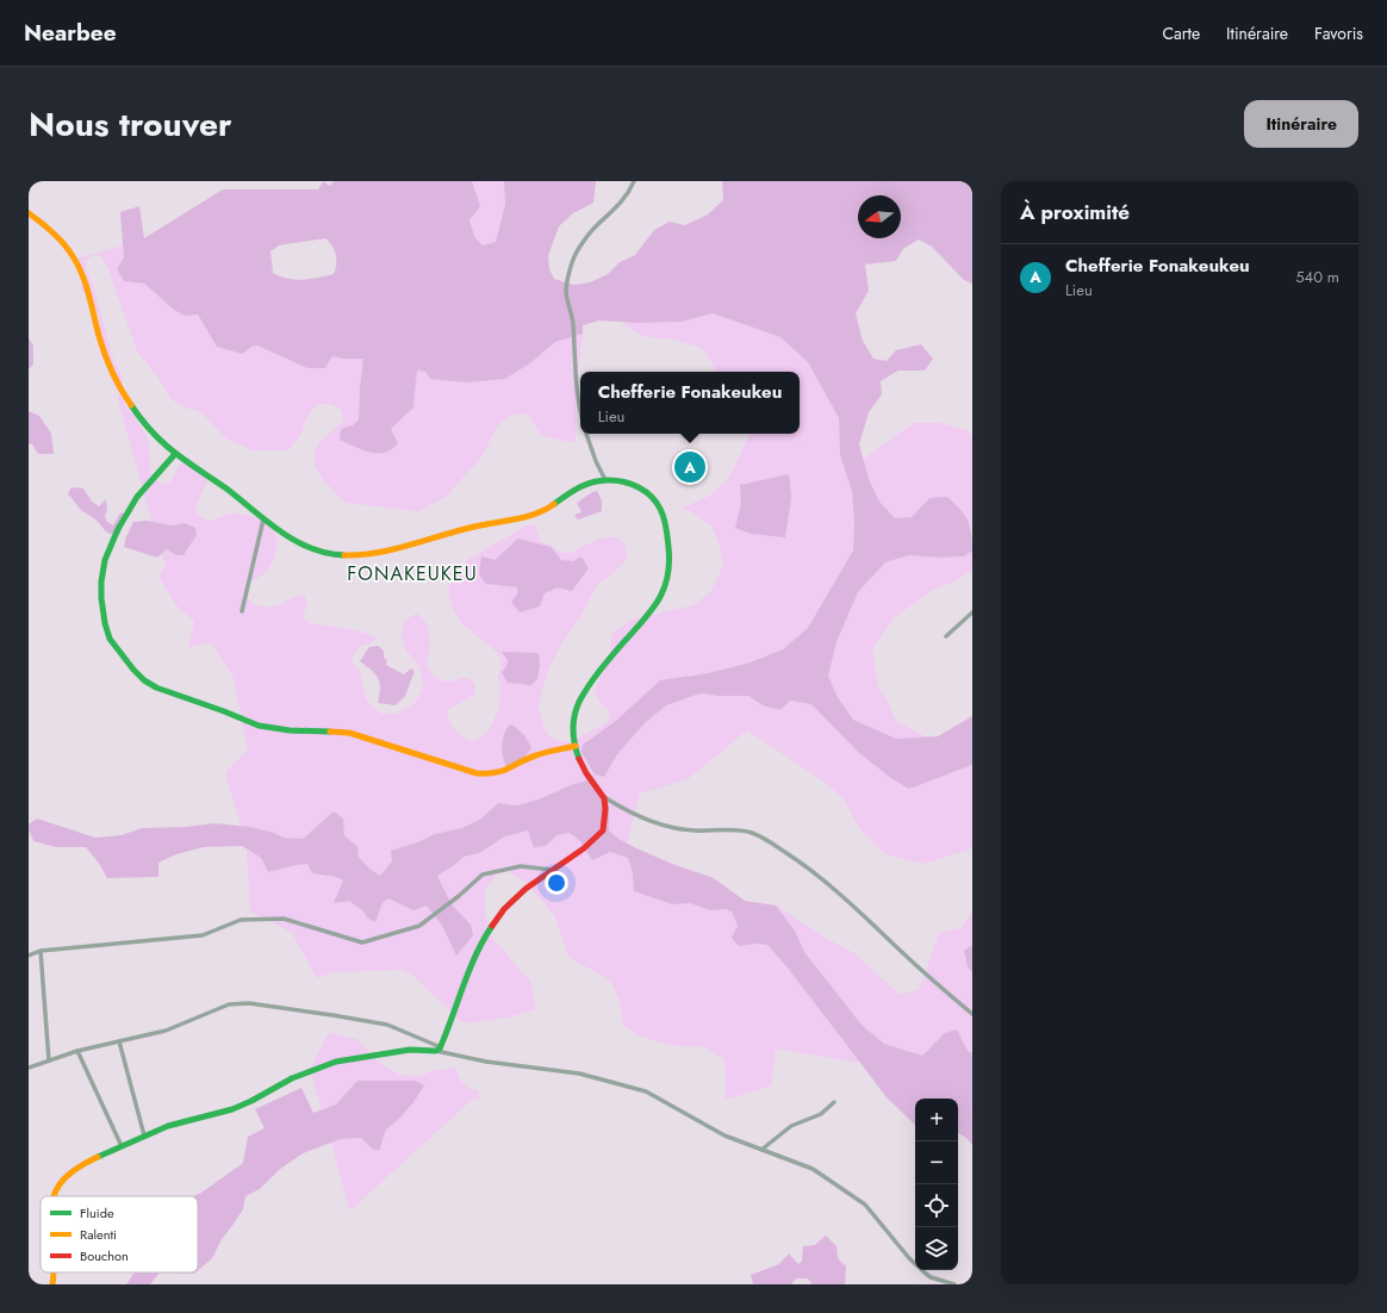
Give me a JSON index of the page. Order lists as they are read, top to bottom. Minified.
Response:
{"districts":["FONAKEUKEU"],"legend":["Fluide","Ralenti","Bouchon"],"north":"left","page":{"header":"Nearbee","nav":["Carte","Itinéraire","Favoris"],"title":"Nous trouver","buttons":"Itinéraire","heading":"À proximité","list":[{"mark":"A","name":"Chefferie Fonakeukeu","note":"Lieu","value":"540 m"}],"popup":["Chefferie Fonakeukeu","Lieu"],"pins":"A","map_buttons":["+","−"]}}
